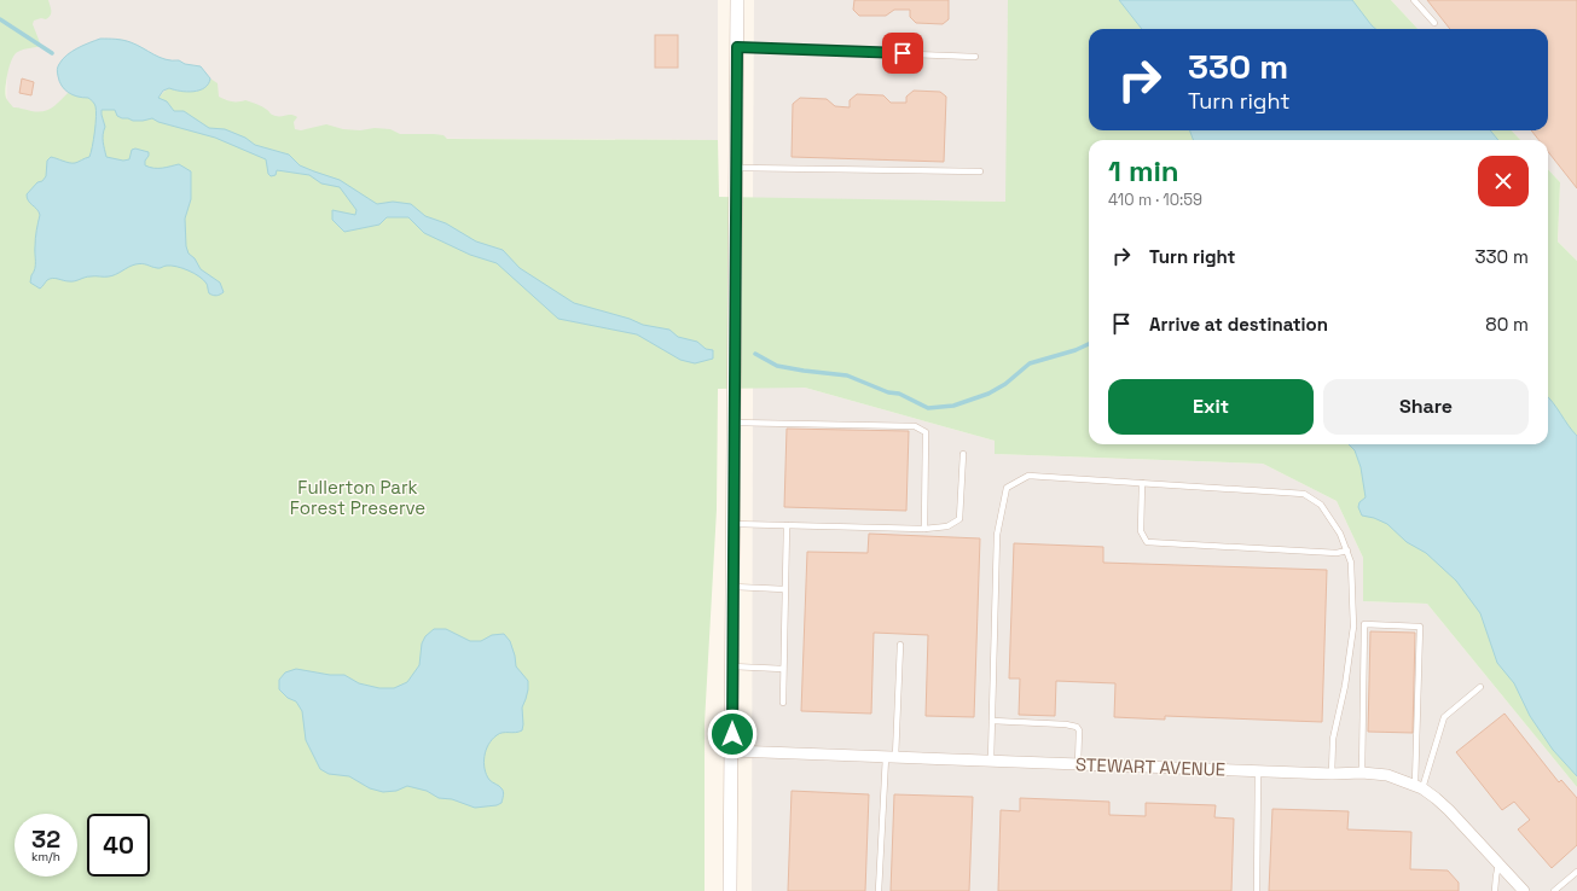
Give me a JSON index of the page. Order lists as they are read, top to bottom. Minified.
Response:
{"streets":{"street":["STEWART AVENUE"]},"parks":["Fullerton Park Forest Preserve"],"page":{"turn":["330 m","Turn right"],"heading":["1 min","410 m · 10:59"],"list":[{"name":"Turn right","value":"330 m"},{"name":"Arrive at destination","value":"80 m"}],"buttons":["Exit","Share"],"speed":"32 km/h","limit":"40"}}
